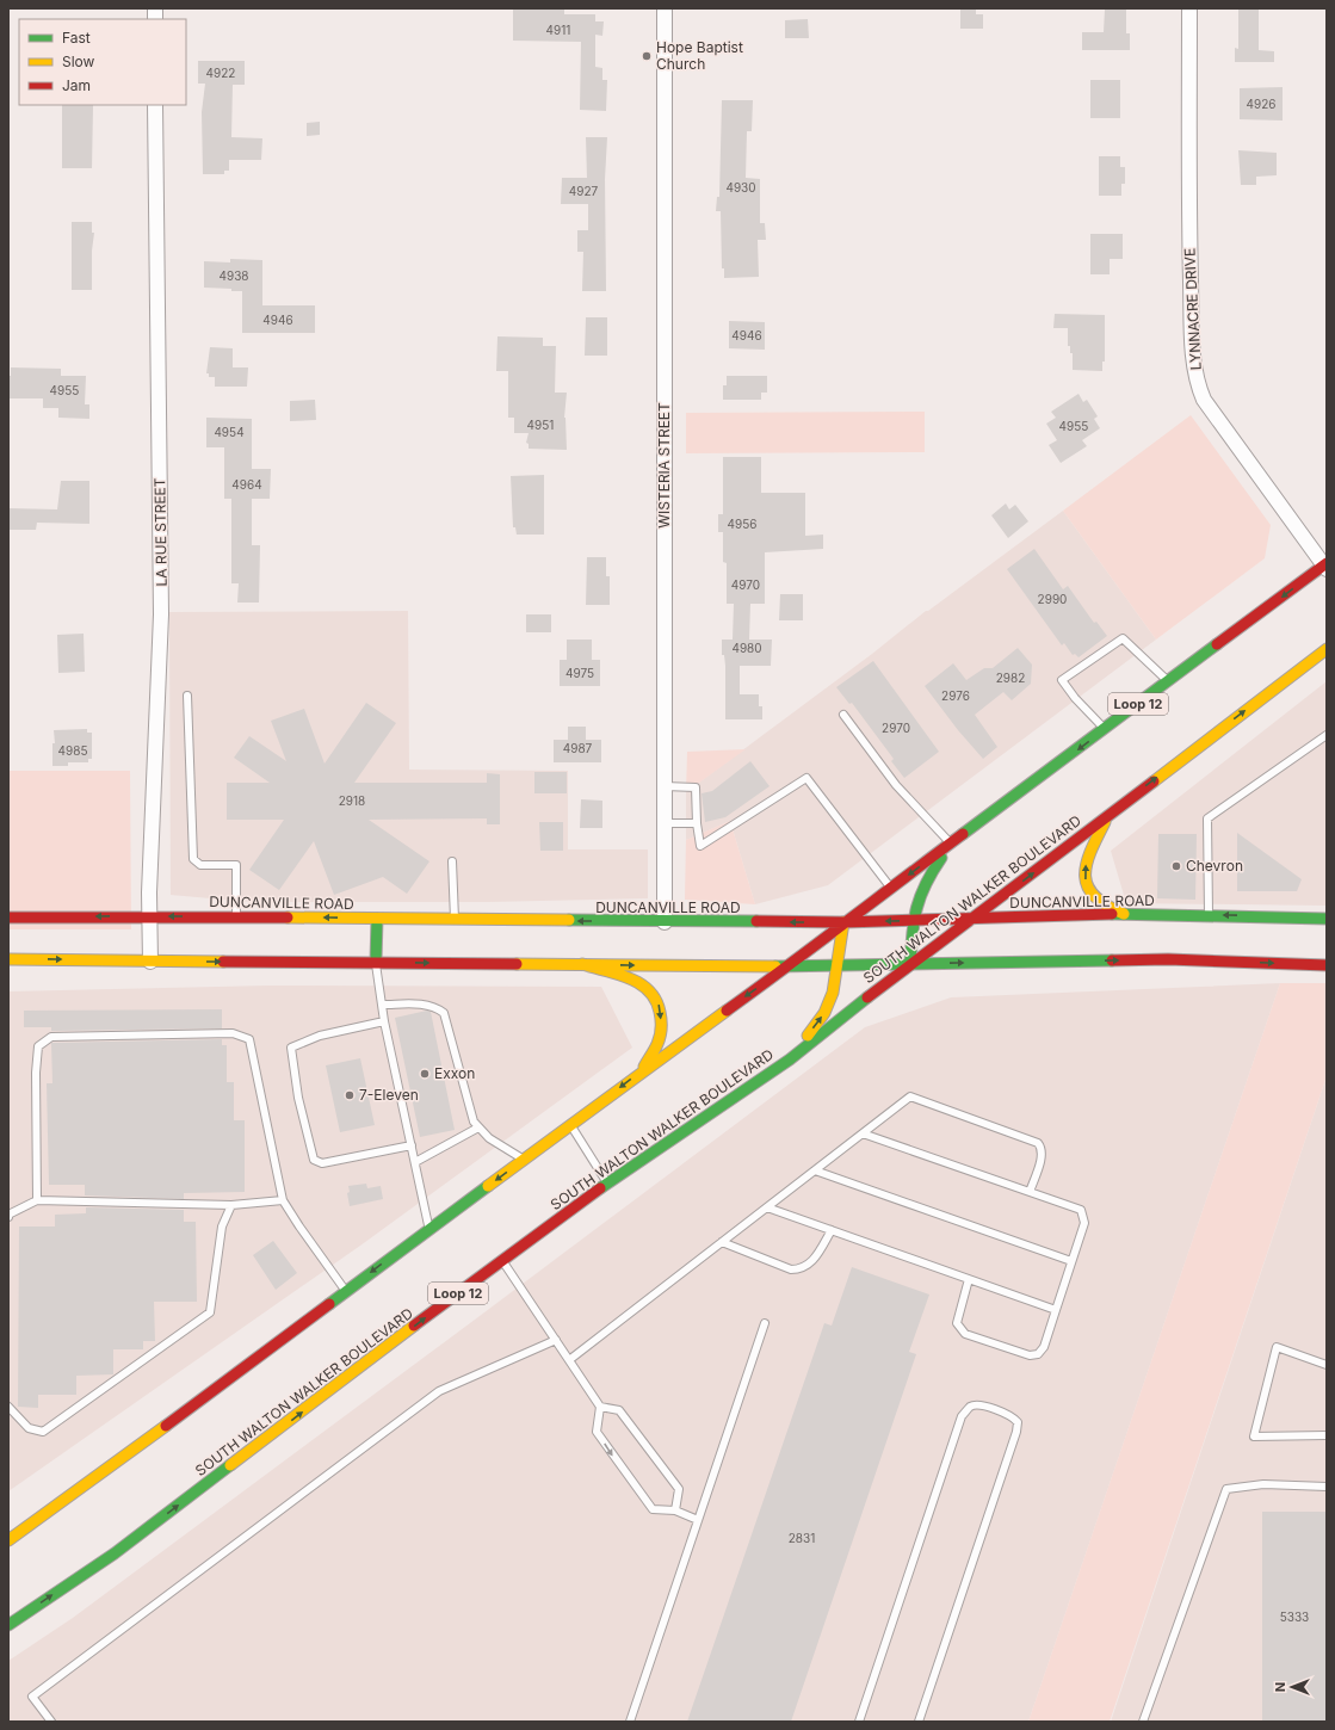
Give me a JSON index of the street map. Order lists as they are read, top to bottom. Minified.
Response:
{"streets":{"main road":["Loop 12","SOUTH WALTON WALKER BOULEVARD","DUNCANVILLE ROAD"],"street":["LYNNACRE DRIVE","WISTERIA STREET","LA RUE STREET"]},"crossings":[["LYNNACRE DRIVE","Loop 12"],["WISTERIA STREET","DUNCANVILLE ROAD"],["LA RUE STREET","DUNCANVILLE ROAD"],["Loop 12","DUNCANVILLE ROAD"],["SOUTH WALTON WALKER BOULEVARD","DUNCANVILLE ROAD"]],"places":["Hope Baptist Church","Chevron","Exxon","7-Eleven"],"house_numbers":["4911","4922","4926","4930","4927","4938","4946","4946","4955","4951","4955","4954","4964","4956","4970","2990","4980","4975","2982","2976","2970","4987","4985","2918","2831","5333"],"legend":["Fast","Slow","Jam"],"north":"left"}
